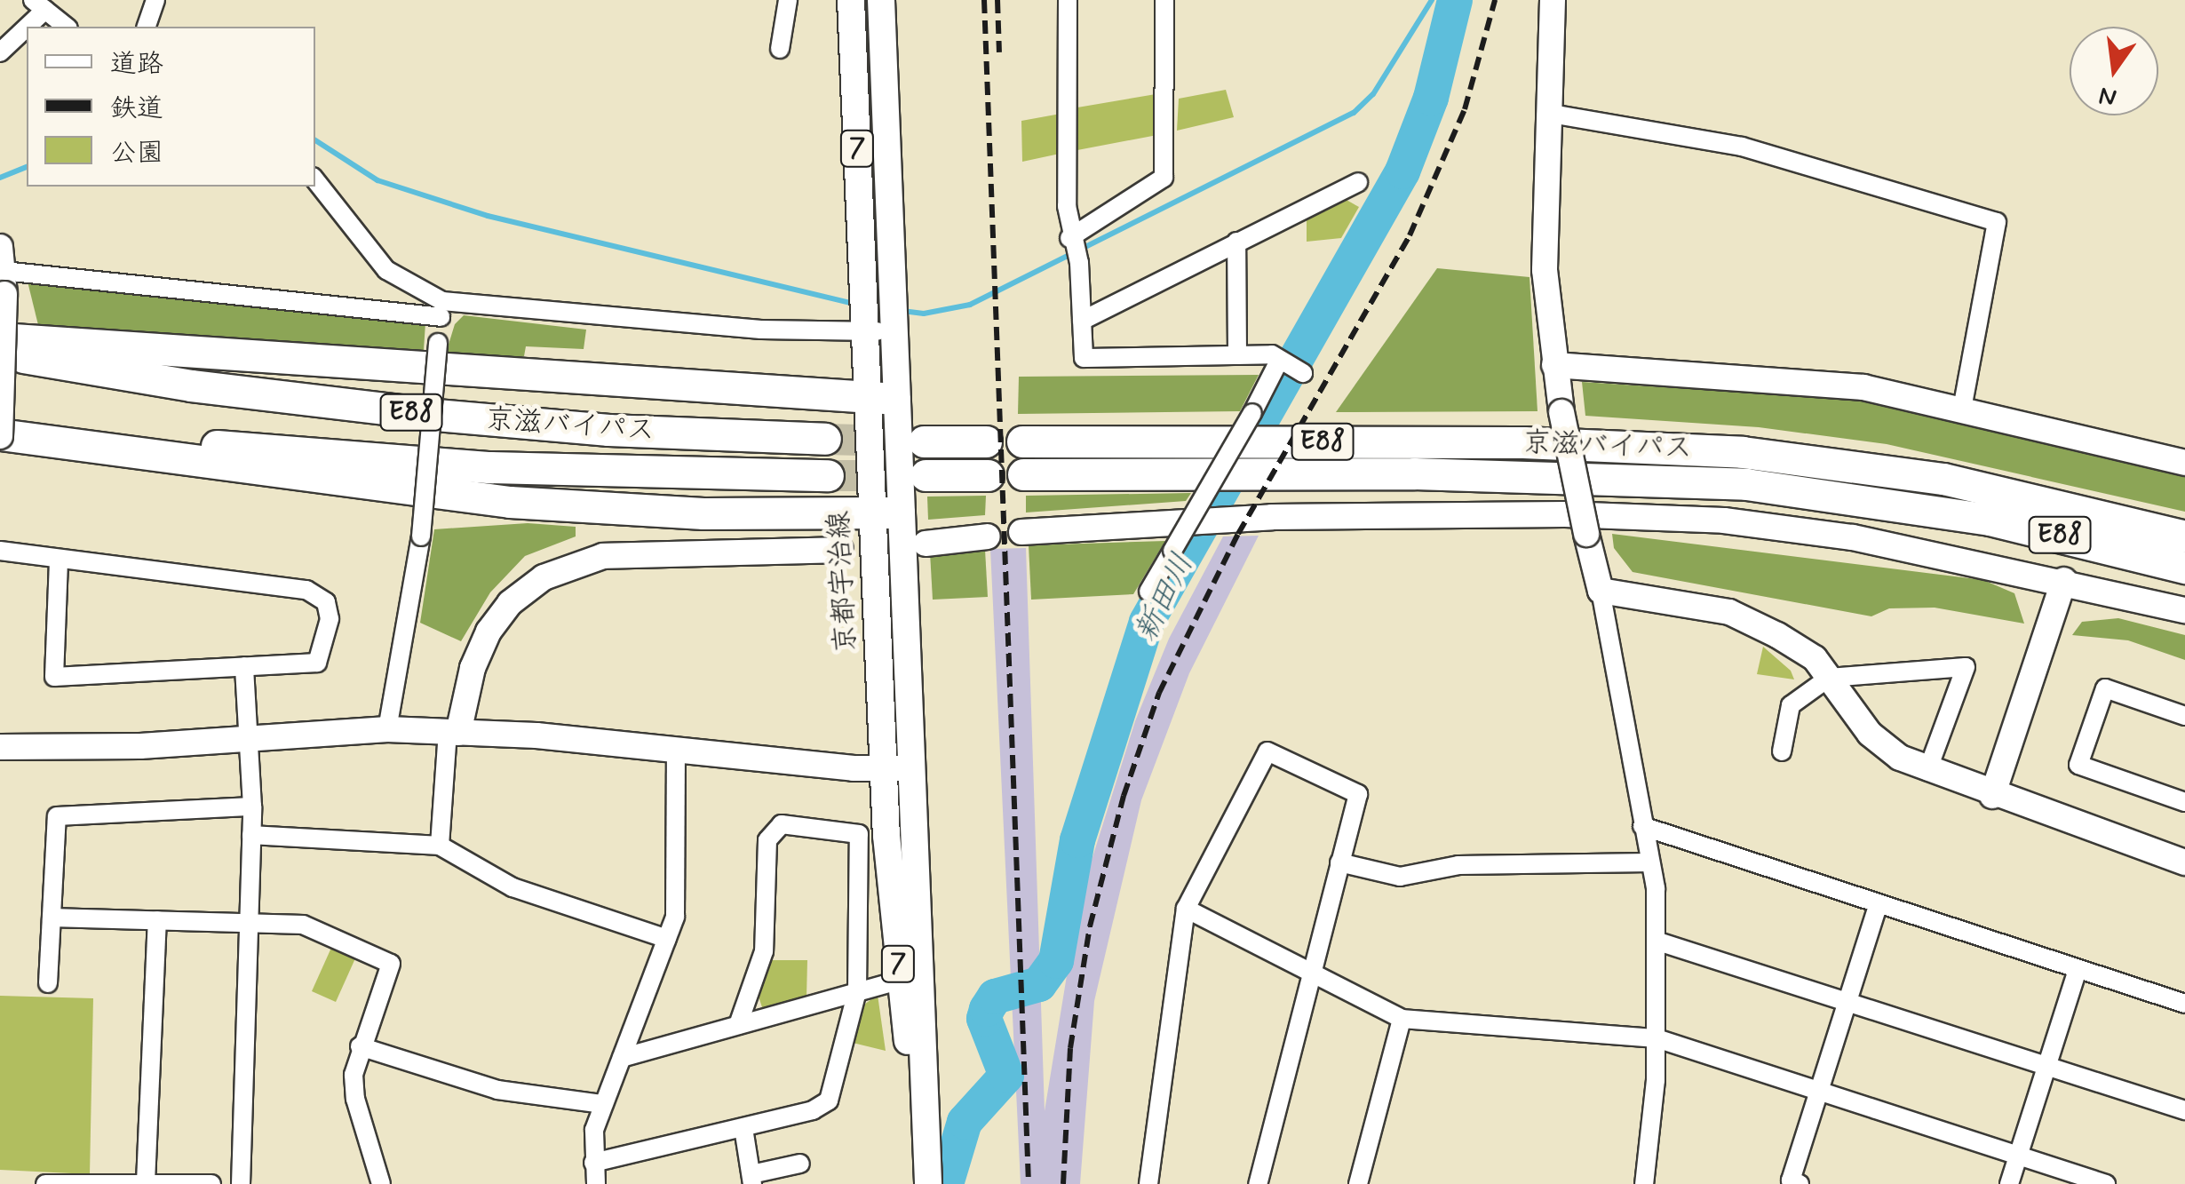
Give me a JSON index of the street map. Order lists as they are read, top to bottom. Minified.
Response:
{"streets":{"highway":["E88","京滋バイパス"],"main road":["7","京都宇治線"]},"water":["新田川"],"legend":["道路","鉄道","公園"],"north":"bottom"}
